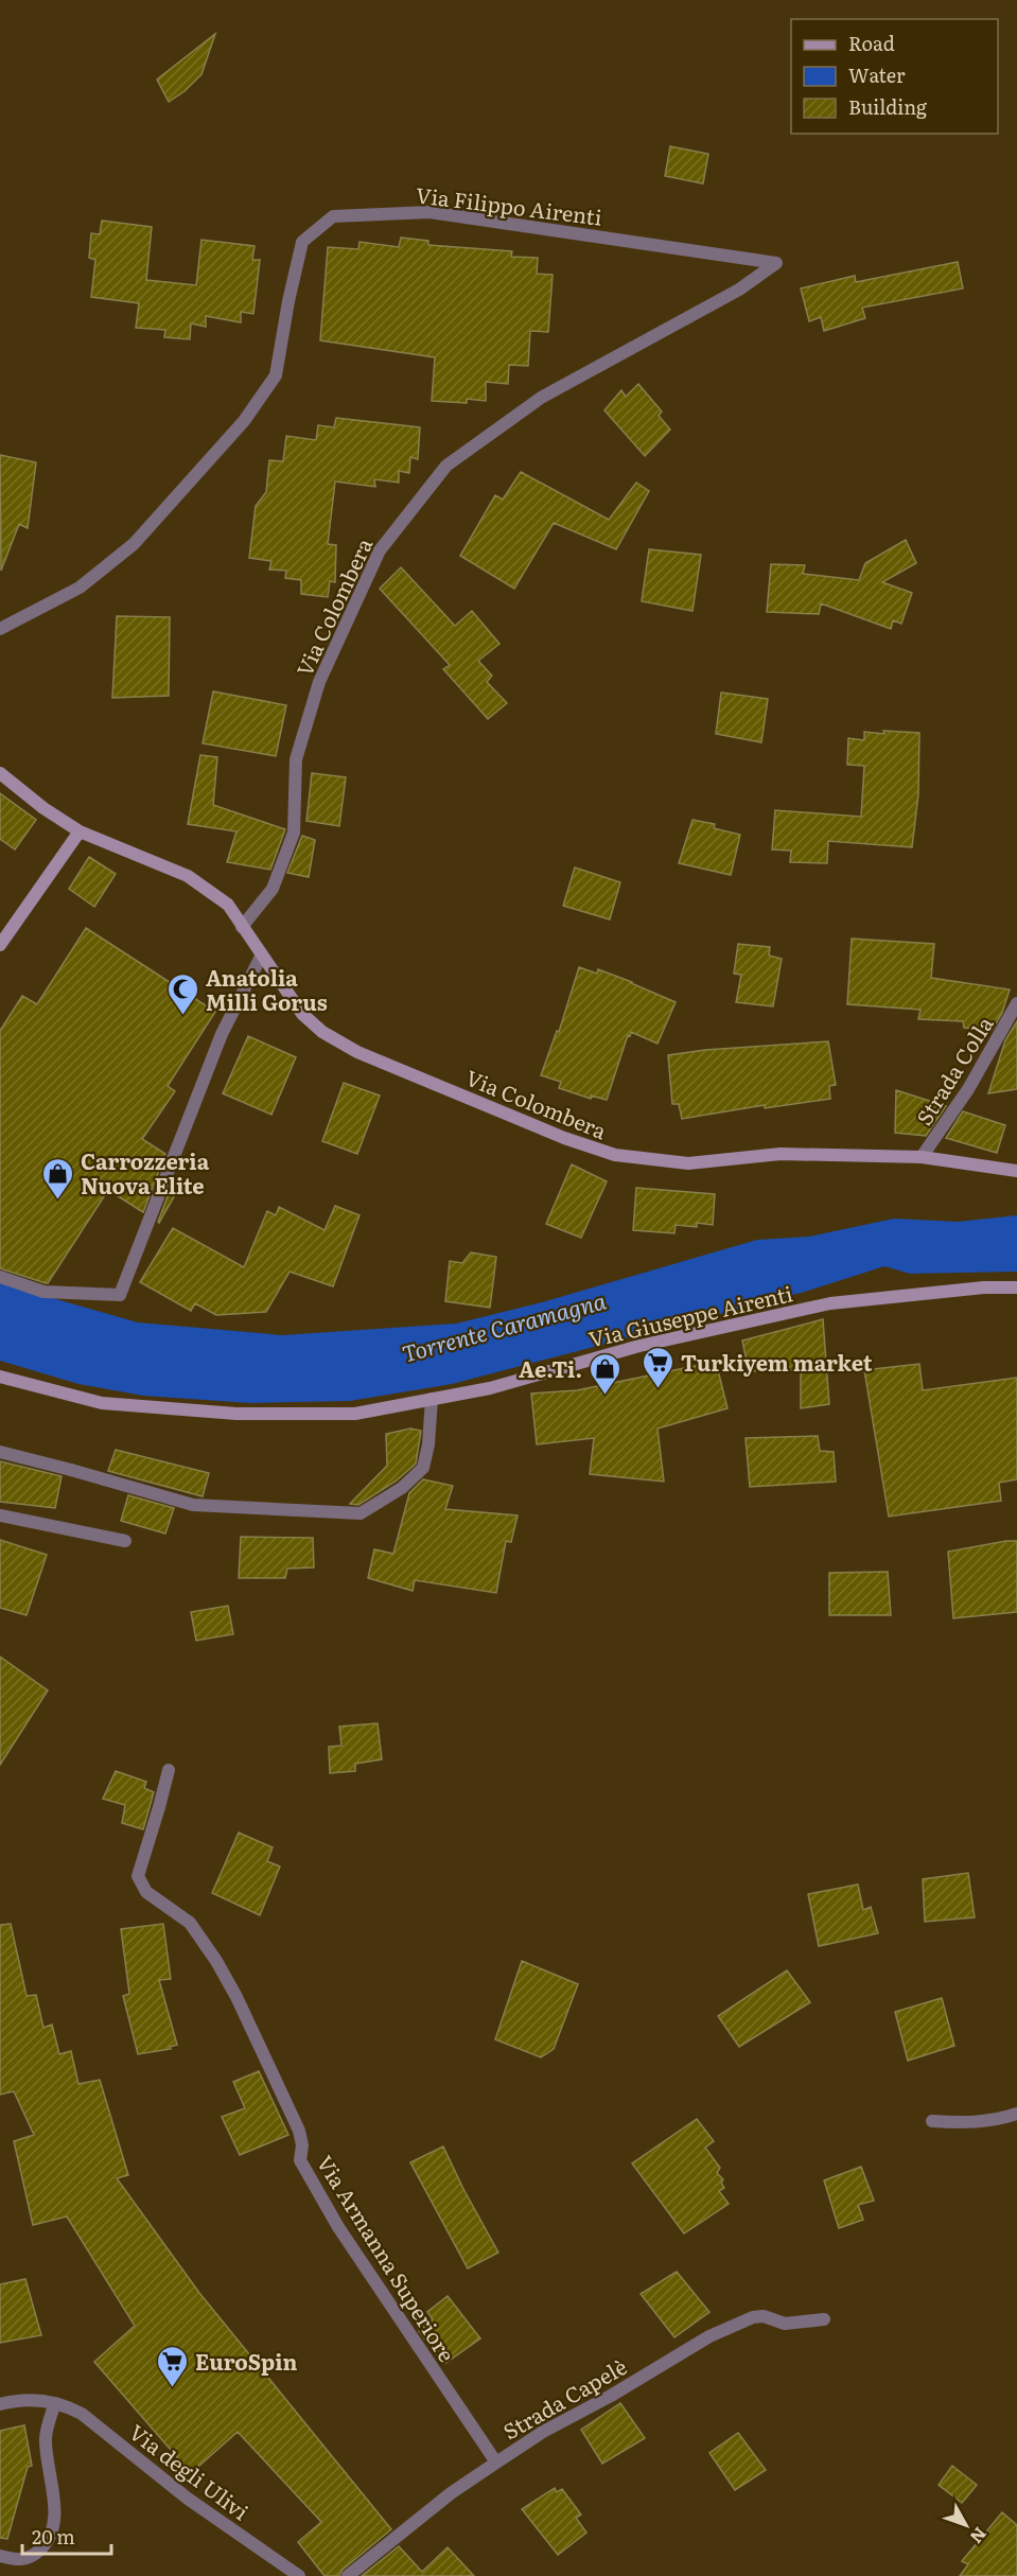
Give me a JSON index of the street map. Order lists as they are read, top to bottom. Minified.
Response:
{"streets":{"main road":["Via Colombera","Via Giuseppe Airenti"],"street":["Via Filippo Airenti","Strada Colla","Via Armanna Superiore","Strada Capelè","Via degli Ulivi"]},"crossings":[["Via Filippo Airenti","Via Colombera"],["Via Colombera","Strada Colla"],["Via Armanna Superiore","Strada Capelè"]],"water":["Torrente Caramagna"],"places":{"mosque":["Anatolia Milli Gorus"],"shop":["Carrozzeria Nuova Elite","Ae.Ti."],"supermarket":["Turkiyem market","EuroSpin"]},"legend":["Road","Water","Building"],"scale_bar":"20 m","north":"bottom right"}
